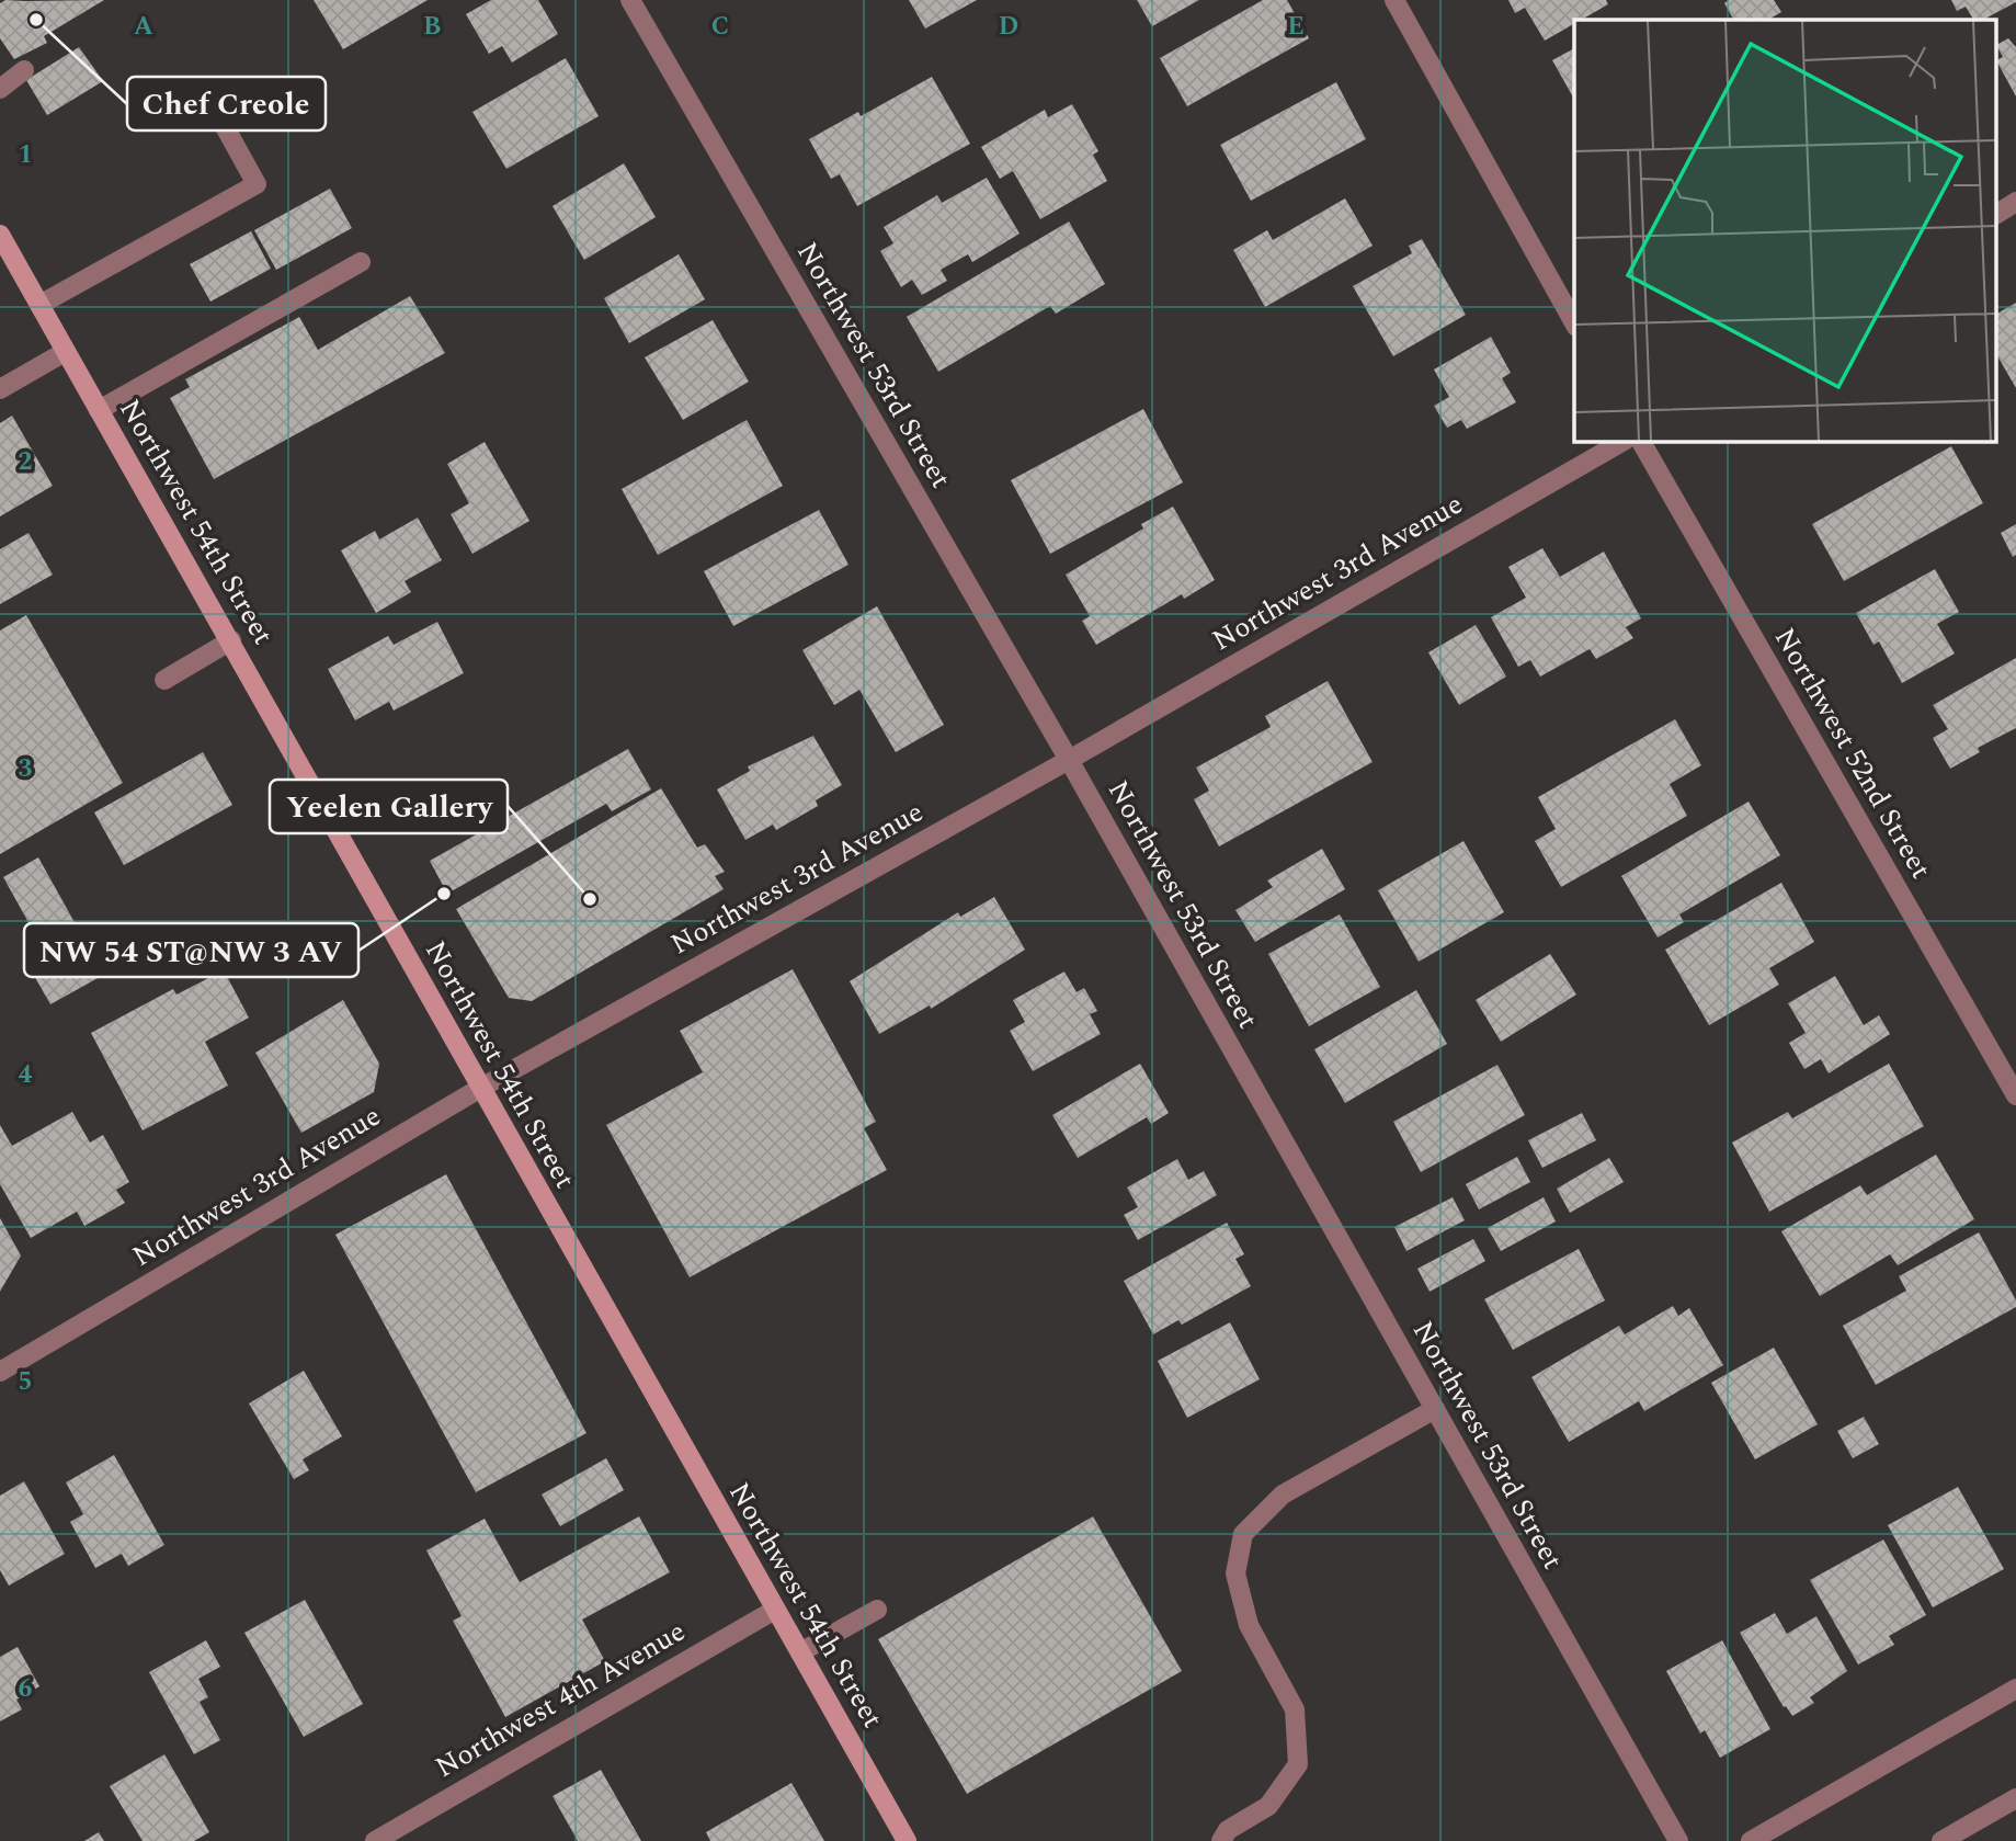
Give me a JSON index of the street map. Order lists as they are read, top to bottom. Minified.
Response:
{"streets":{"main road":["Northwest 54th Street"],"street":["Northwest 53rd Street","Northwest 3rd Avenue","Northwest 52nd Street","Northwest 4th Avenue"]},"crossings":[["Northwest 53rd Street","Northwest 3rd Avenue"],["Northwest 54th Street","Northwest 3rd Avenue"],["Northwest 54th Street","Northwest 4th Avenue"]],"places":["Chef Creole","NW 54 ST@NW 3 AV","Yeelen Gallery"],"grid":{"columns":["A","B","C","D","E"],"rows":["1","2","3","4","5","6"]}}
